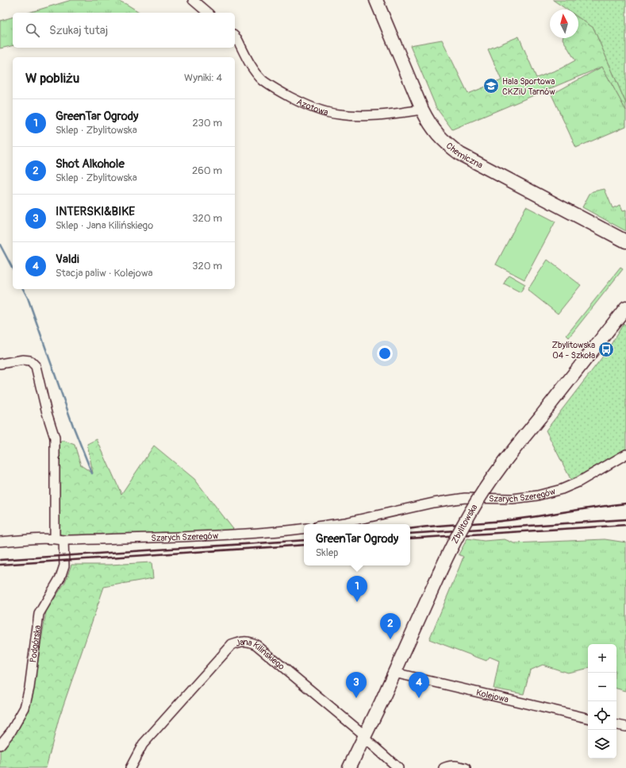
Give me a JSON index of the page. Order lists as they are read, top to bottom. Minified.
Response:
{"streets":{"street":["Azotowa","Chemiczna","Szarych Szeregów","Zbylitowska","Podgórska","Jana Kilińskiego","Kolejowa"]},"crossings":[["Azotowa","Chemiczna"],["Szarych Szeregów","Podgórska"],["Zbylitowska","Jana Kilińskiego"],["Zbylitowska","Kolejowa"]],"places":{"school or university":["Hala Sportowa CKZiU Tarnów"],"bus stop":["Zbylitowska 04 - Szkoła"]},"north":"top","page":{"search":"Szukaj tutaj","heading":["W pobliżu","Wyniki: 4"],"list":[{"mark":"1","name":"GreenTar Ogrody","note":"Sklep · Zbylitowska","value":"230 m"},{"mark":"2","name":"Shot Alkohole","note":"Sklep · Zbylitowska","value":"260 m"},{"mark":"3","name":"INTERSKI&BIKE","note":"Sklep · Jana Kilińskiego","value":"320 m"},{"mark":"4","name":"Valdi","note":"Stacja paliw · Kolejowa","value":"320 m"}],"popup":["GreenTar Ogrody","Sklep"],"pins":["1","2","3","4"],"map_buttons":["+","−"]}}
